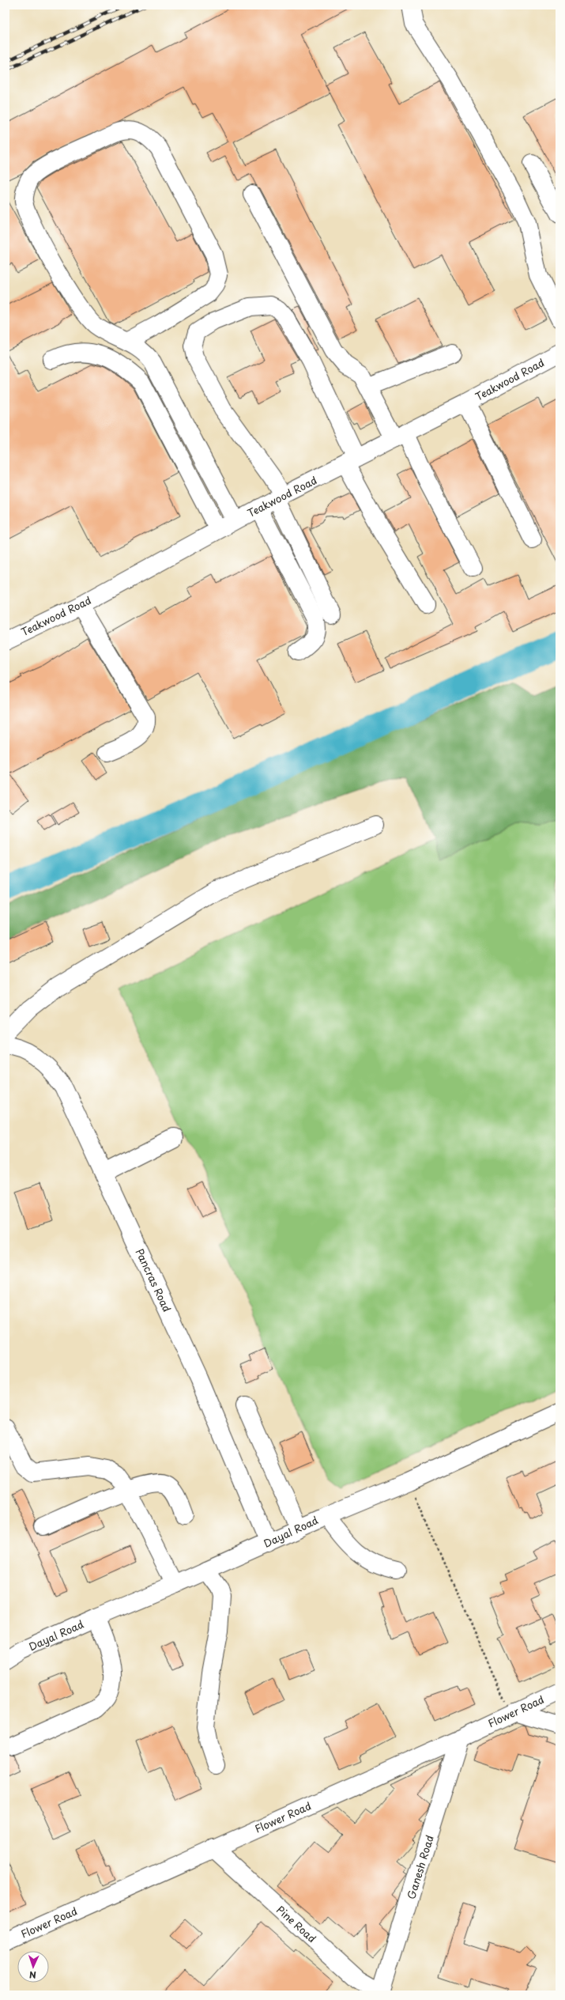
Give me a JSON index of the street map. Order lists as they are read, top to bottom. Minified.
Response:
{"streets":{"street":["Teakwood Road","Pancras Road","Dayal Road","Flower Road","Ganesh Road","Pine Road"]},"crossings":[["Pancras Road","Dayal Road"],["Flower Road","Ganesh Road"],["Flower Road","Pine Road"],["Ganesh Road","Pine Road"]],"north":"bottom"}
